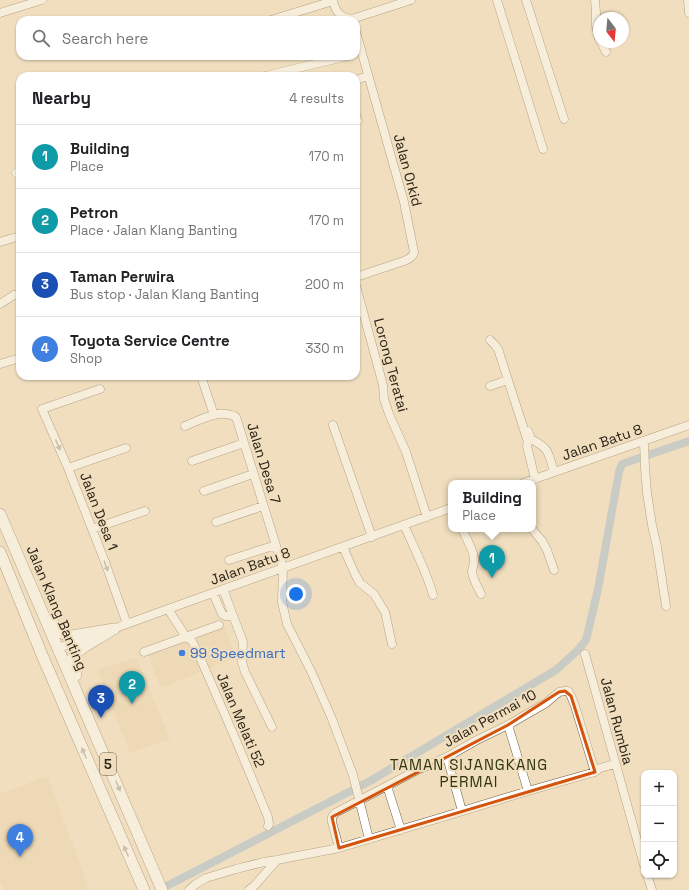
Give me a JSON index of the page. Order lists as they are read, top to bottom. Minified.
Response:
{"streets":{"highway":["Jalan Klang Banting","5"],"street":["Jalan Orkid","Lorong Teratai","Jalan Batu 8","Jalan Desa 7","Jalan Desa 1","Jalan Permai 10","Jalan Melati 52","Jalan Rumbia"]},"crossings":[["Lorong Teratai","Jalan Batu 8"],["Jalan Batu 8","Jalan Desa 7"],["Jalan Batu 8","Jalan Desa 1"],["Jalan Batu 8","Jalan Klang Banting"],["Jalan Batu 8","Jalan Melati 52"],["Jalan Desa 7","Jalan Permai 10"]],"districts":["TAMAN SIJANGKANG PERMAI"],"places":["99 Speedmart"],"north":"bottom","page":{"search":"Search here","heading":["Nearby","4 results"],"list":[{"mark":"1","name":"Building","note":"Place","value":"170 m"},{"mark":"2","name":"Petron","note":"Place · Jalan Klang Banting","value":"170 m"},{"mark":"3","name":"Taman Perwira","note":"Bus stop · Jalan Klang Banting","value":"200 m"},{"mark":"4","name":"Toyota Service Centre","note":"Shop","value":"330 m"}],"popup":["Building","Place"],"pins":["1","2","3","4"],"map_buttons":["+","−"]}}
